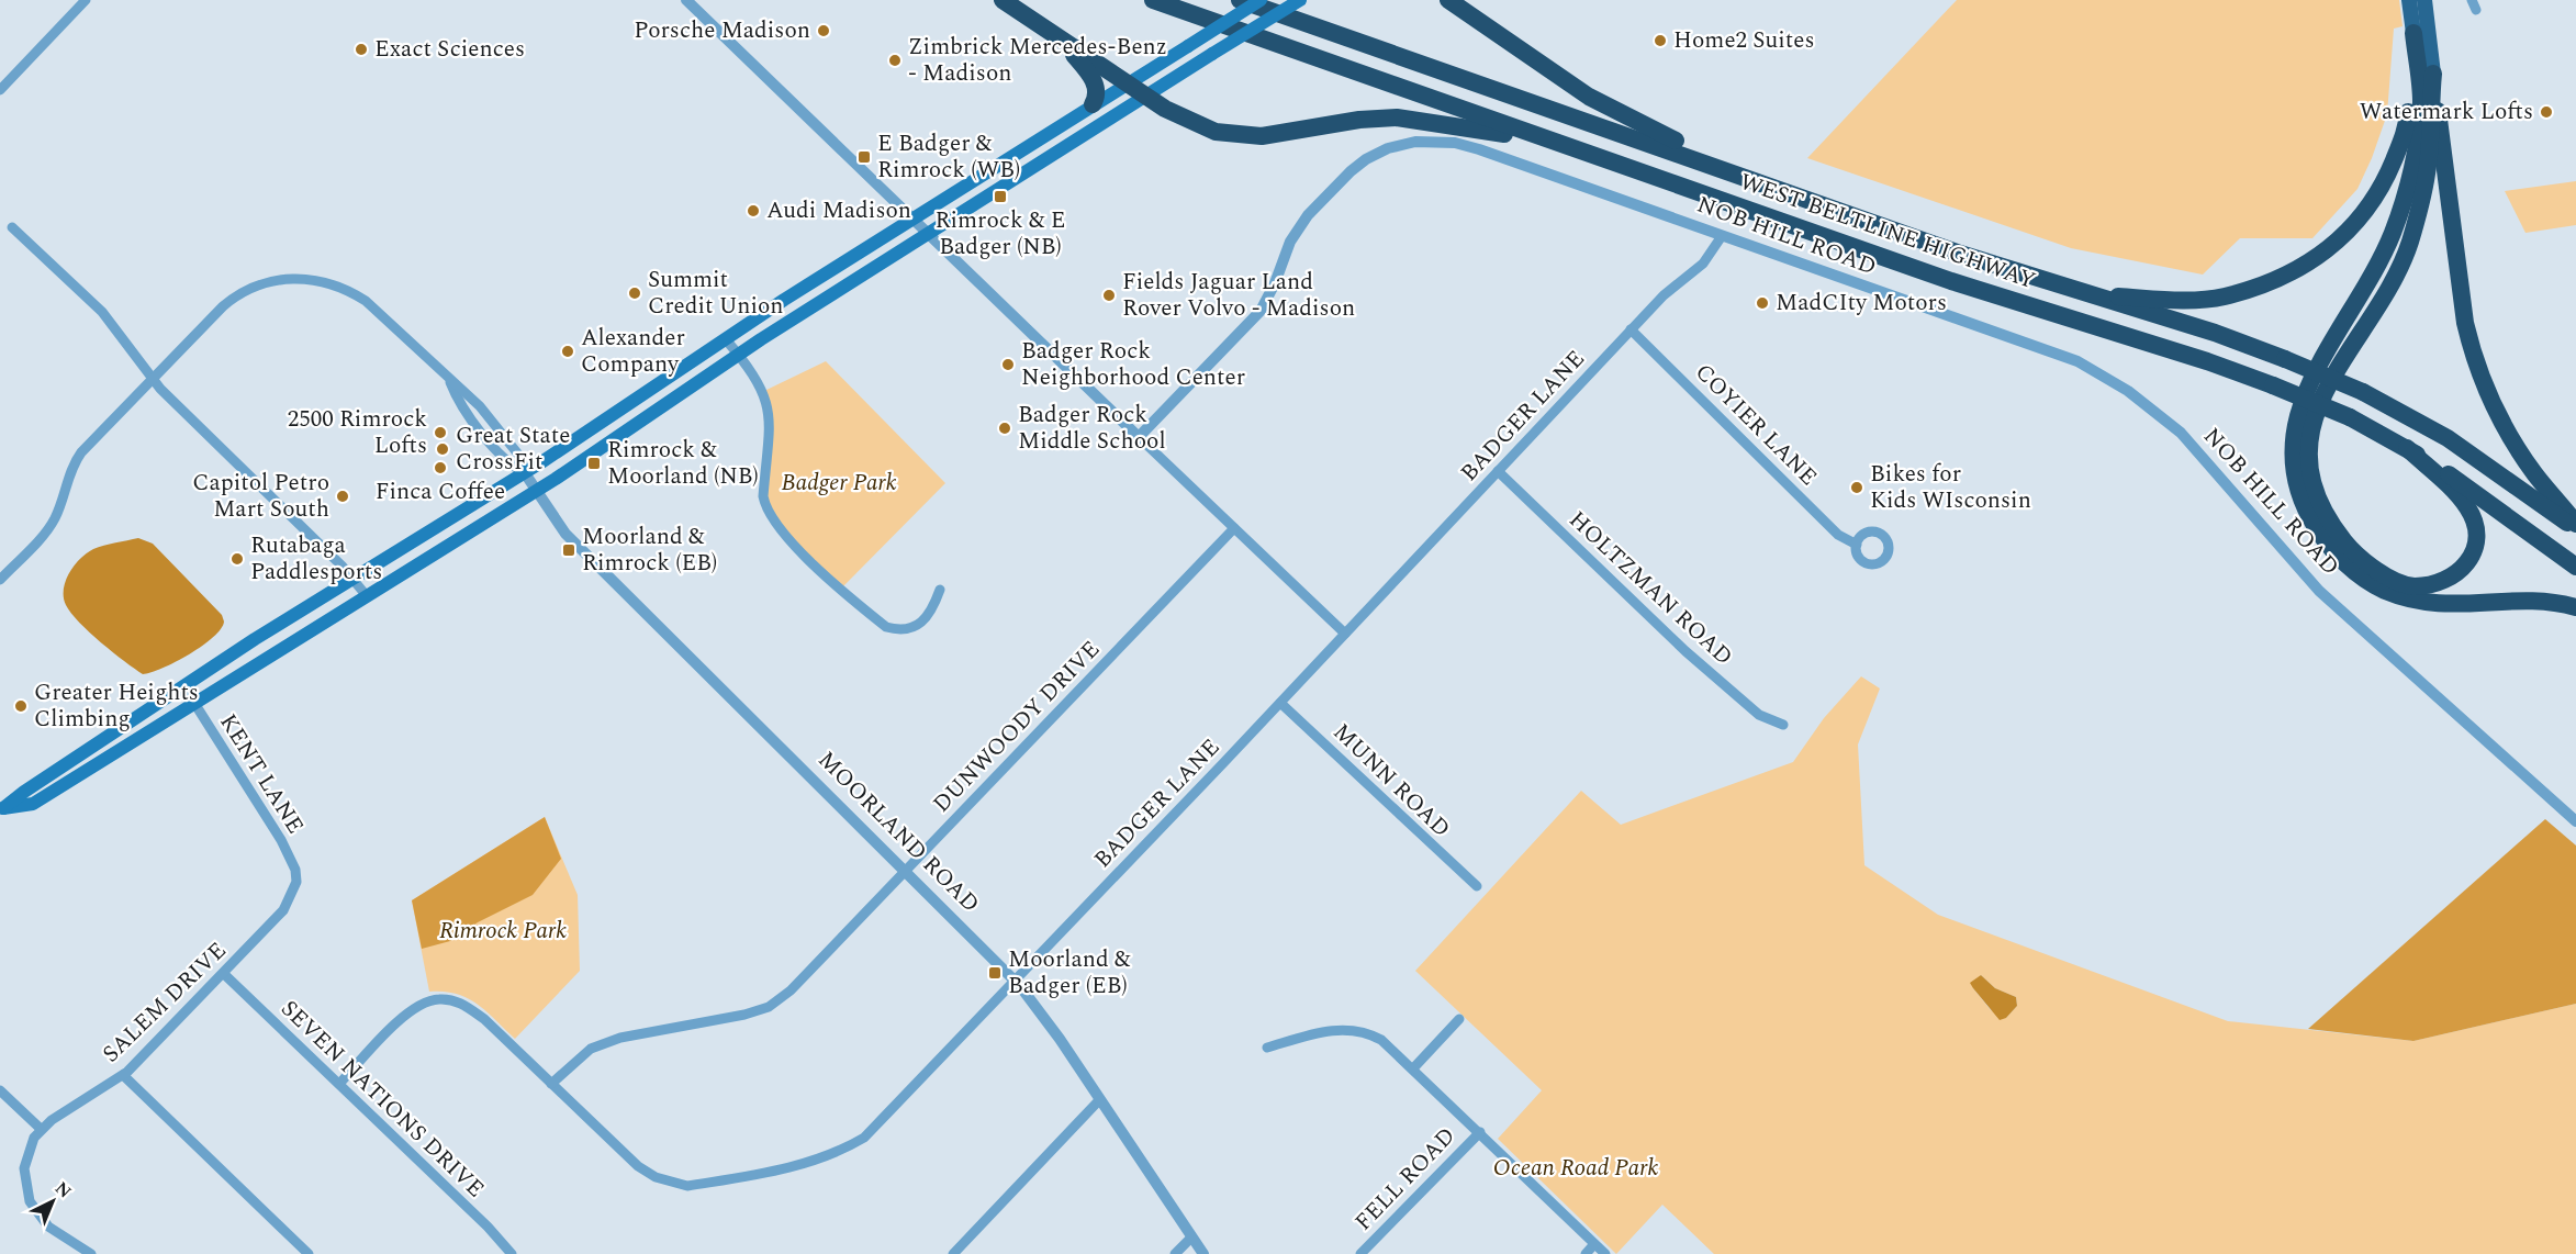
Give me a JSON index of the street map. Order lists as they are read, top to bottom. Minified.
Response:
{"streets":{"highway":["WEST BELTLINE HIGHWAY"],"street":["NOB HILL ROAD","BADGER LANE","COYIER LANE","HOLTZMAN ROAD","DUNWOODY DRIVE","KENT LANE","MUNN ROAD","MOORLAND ROAD","SALEM DRIVE","SEVEN NATIONS DRIVE","FELL ROAD"]},"crossings":[["NOB HILL ROAD","BADGER LANE"],["BADGER LANE","COYIER LANE"],["BADGER LANE","HOLTZMAN ROAD"],["BADGER LANE","DUNWOODY DRIVE"],["BADGER LANE","MUNN ROAD"],["BADGER LANE","MOORLAND ROAD"],["BADGER LANE","SEVEN NATIONS DRIVE"],["DUNWOODY DRIVE","MOORLAND ROAD"],["KENT LANE","SALEM DRIVE"],["SALEM DRIVE","SEVEN NATIONS DRIVE"]],"parks":["Badger Park","Rimrock Park","Ocean Road Park"],"places":{"other":["Porsche Madison","Home2 Suites","Exact Sciences","Zimbrick Mercedes-Benz - Madison","Watermark Lofts","Audi Madison","Summit Credit Union","Fields Jaguar Land Rover Volvo - Madison","MadCIty Motors","Alexander Company","Badger Rock Neighborhood Center","Badger Rock Middle School","2500 Rimrock Lofts","Great State CrossFit","Finca Coffee","Bikes for Kids WIsconsin","Capitol Petro Mart South","Rutabaga Paddlesports","Greater Heights Climbing"],"transit":["E Badger & Rimrock (WB)","Rimrock & E Badger (NB)","Rimrock & Moorland (NB)","Moorland & Rimrock (EB)","Moorland & Badger (EB)"]},"north":"top right"}
